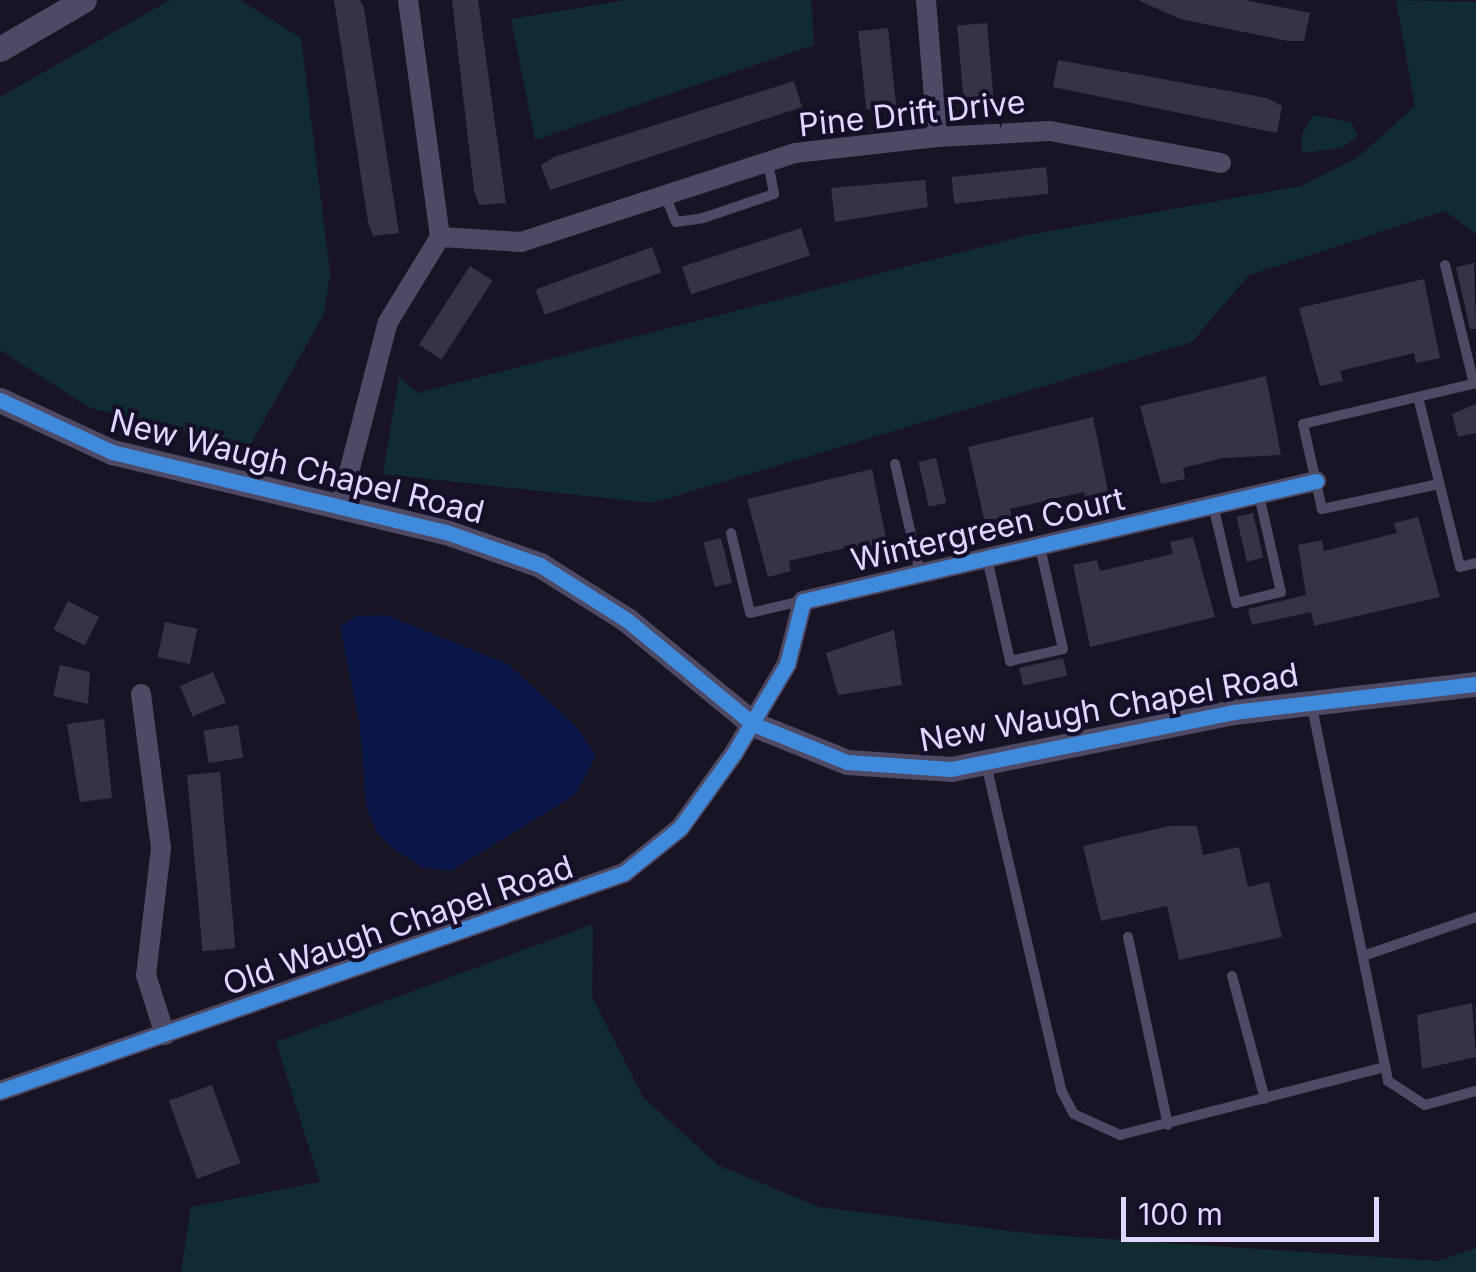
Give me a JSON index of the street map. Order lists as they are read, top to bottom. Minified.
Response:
{"streets":{"street":["Pine Drift Drive","New Waugh Chapel Road","Wintergreen Court","Old Waugh Chapel Road"]},"crossings":[["New Waugh Chapel Road","Old Waugh Chapel Road"]],"scale_bar":"100 m"}
